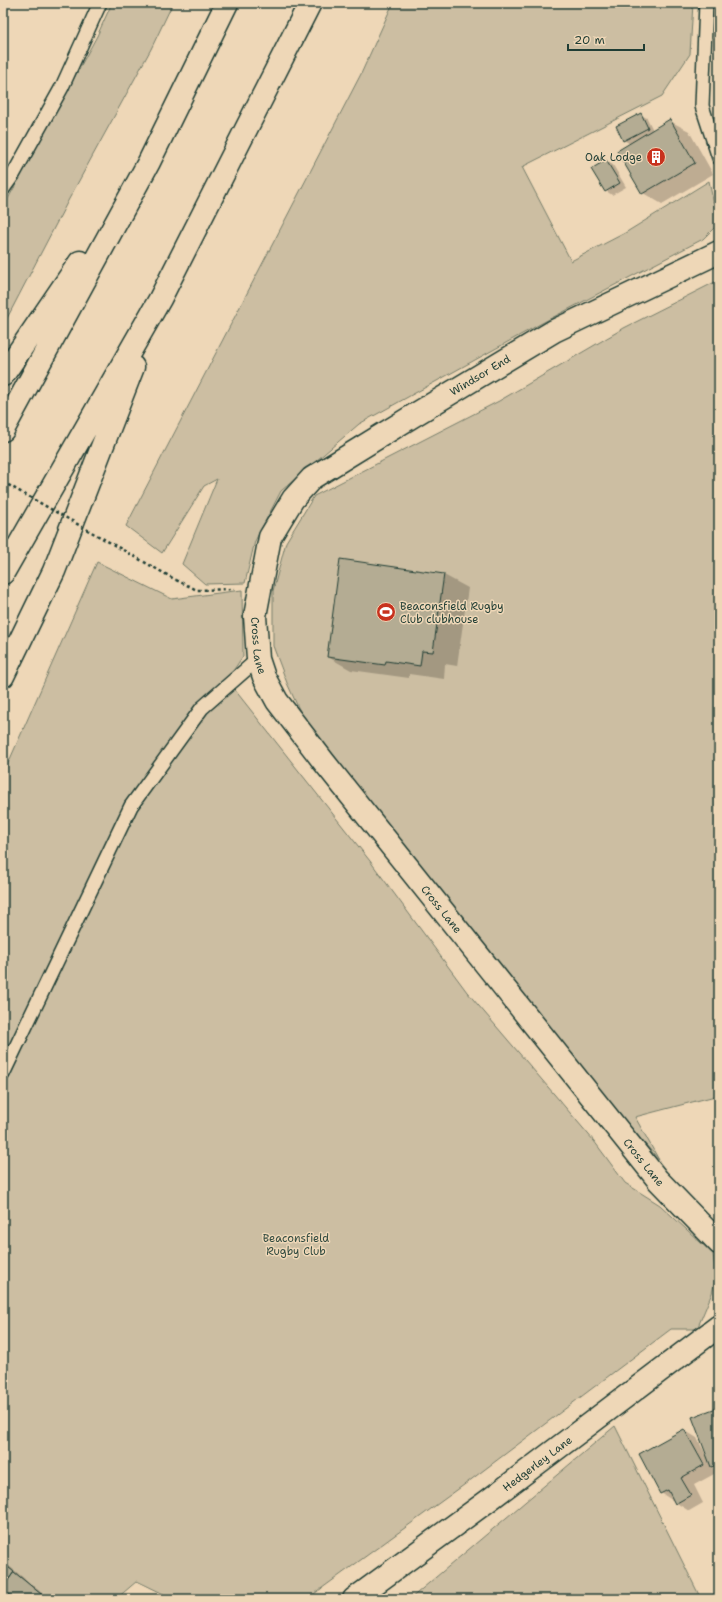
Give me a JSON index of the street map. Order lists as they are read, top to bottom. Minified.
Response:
{"streets":{"main road":["Windsor End","Cross Lane","Hedgerley Lane"]},"crossings":[["Windsor End","Cross Lane"]],"parks":["Beaconsfield Rugby Club"],"places":{"building":["Oak Lodge"],"sports":["Beaconsfield Rugby Club clubhouse"]},"scale_bar":"20 m"}
